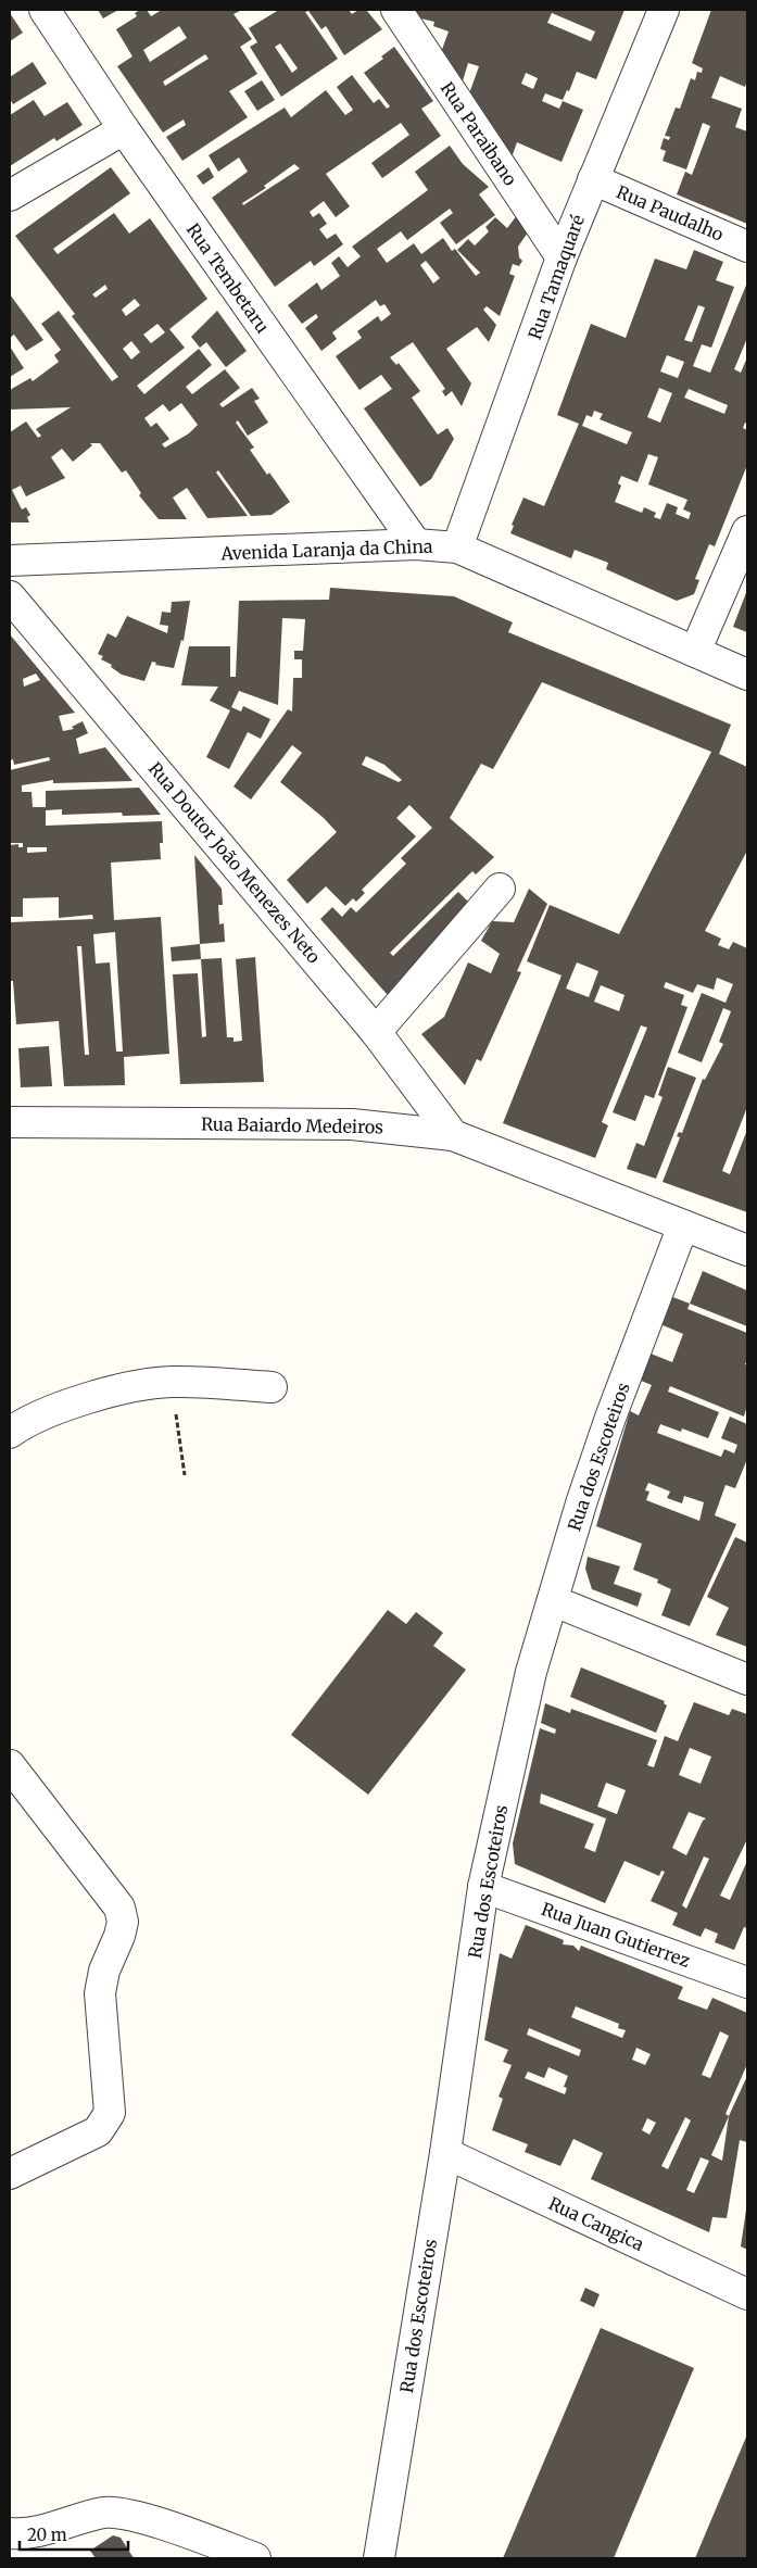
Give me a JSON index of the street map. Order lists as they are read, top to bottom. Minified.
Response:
{"streets":{"street":["Rua Paraibano","Rua Paudalho","Rua Tamaquaré","Rua Tembetaru","Avenida Laranja da China","Rua Doutor João Menezes Neto","Rua Baiardo Medeiros","Rua dos Escoteiros","Rua Juan Gutierrez","Rua Cangica"]},"crossings":[["Rua Paraibano","Rua Tamaquaré"],["Rua Paudalho","Rua Tamaquaré"],["Rua Tamaquaré","Avenida Laranja da China"],["Rua Tembetaru","Avenida Laranja da China"],["Rua Doutor João Menezes Neto","Rua Baiardo Medeiros"],["Rua Baiardo Medeiros","Rua dos Escoteiros"],["Rua dos Escoteiros","Rua Juan Gutierrez"],["Rua dos Escoteiros","Rua Cangica"]],"scale_bar":"20 m"}
